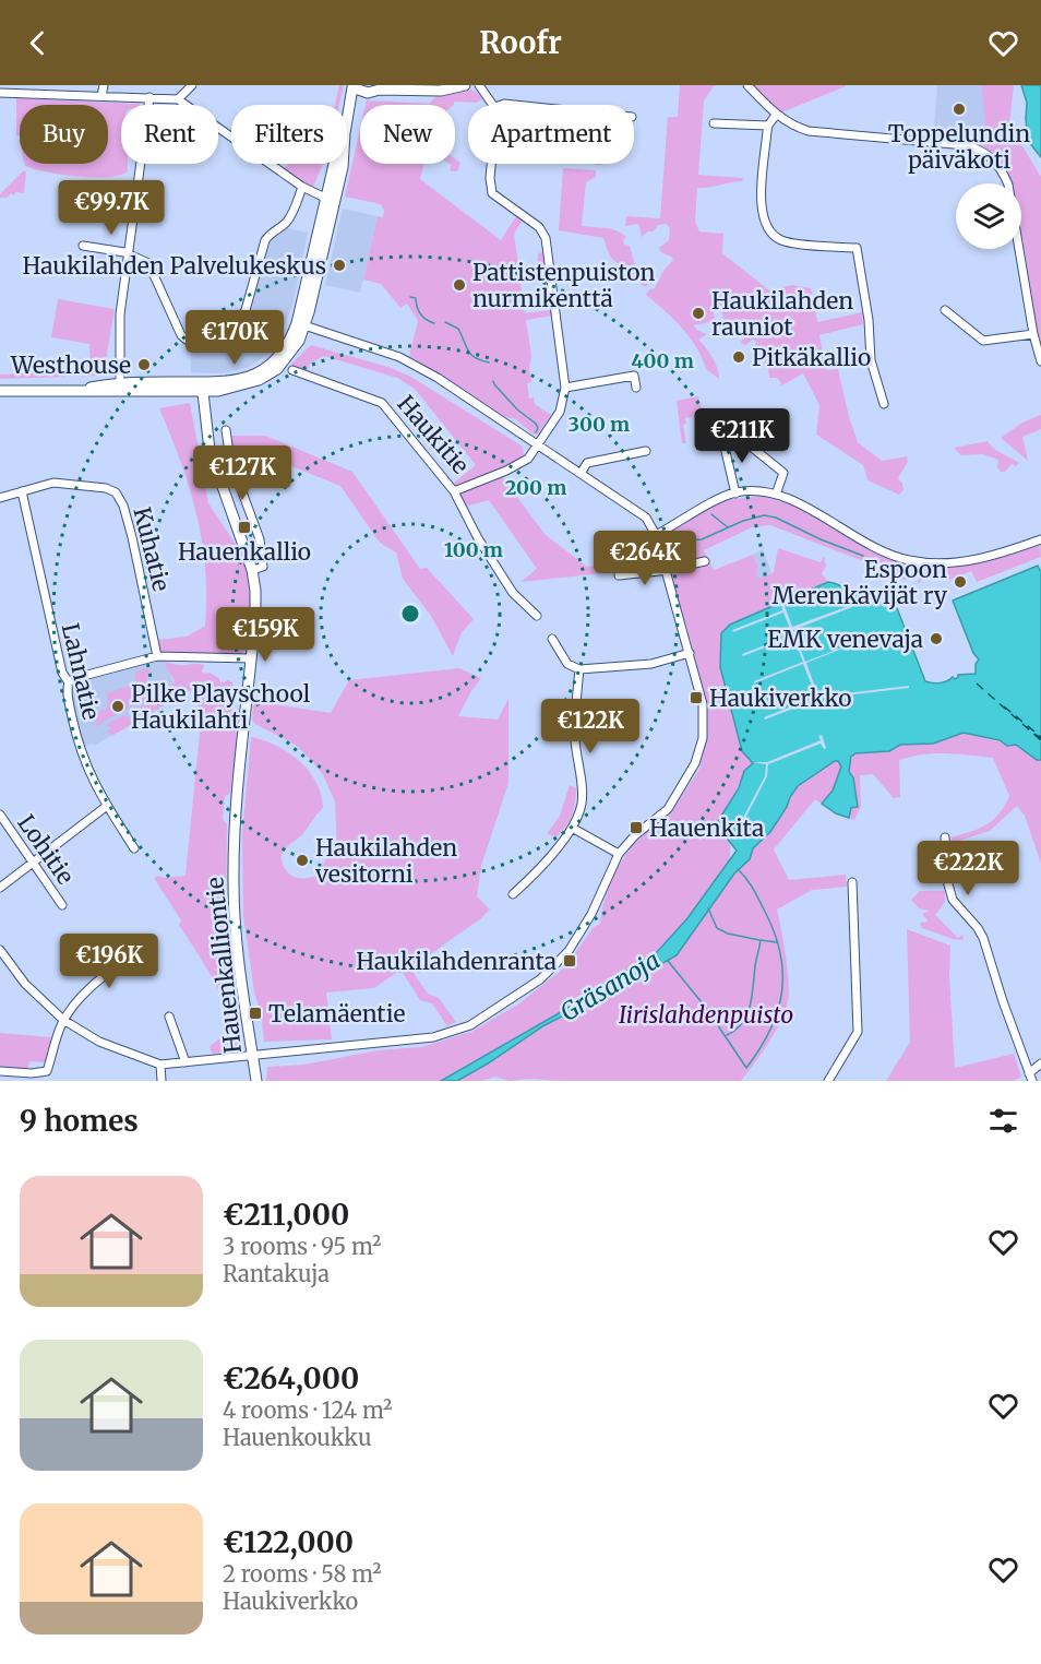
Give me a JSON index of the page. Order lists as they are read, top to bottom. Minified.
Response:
{"streets":{"main road":["Hauenkalliontie"],"street":["Haukitie","Kuhatie","Lahnatie","Lohitie"]},"crossings":[["Kuhatie","Lahnatie"]],"water":["Gräsanoja"],"parks":["Iirislahdenpuisto"],"places":{"other":["Toppelundin päiväkoti","Haukilahden Palvelukeskus","Pattistenpuiston nurmikenttä","Haukilahden rauniot","Pitkäkallio","Westhouse","Espoon Merenkävijät ry","EMK venevaja","Pilke Playschool Haukilahti","Haukilahden vesitorni"],"transit":["Hauenkallio","Haukiverkko","Hauenkita","Haukilahdenranta","Telamäentie"]},"page":{"header":"Roofr","chip":["Buy","Rent","Filters","New","Apartment"],"price":["€99.7K","€170K","€211K","€127K","€264K","€159K","€122K","€222K","€196K"],"heading":"9 homes","list":[{"name":"€211,000","note":"3 rooms · 95 m² · Rantakuja"},{"name":"€264,000","note":"4 rooms · 124 m² · Hauenkoukku"},{"name":"€122,000","note":"2 rooms · 58 m² · Haukiverkko"}]},"rings":["400 m","300 m","200 m","100 m"]}
